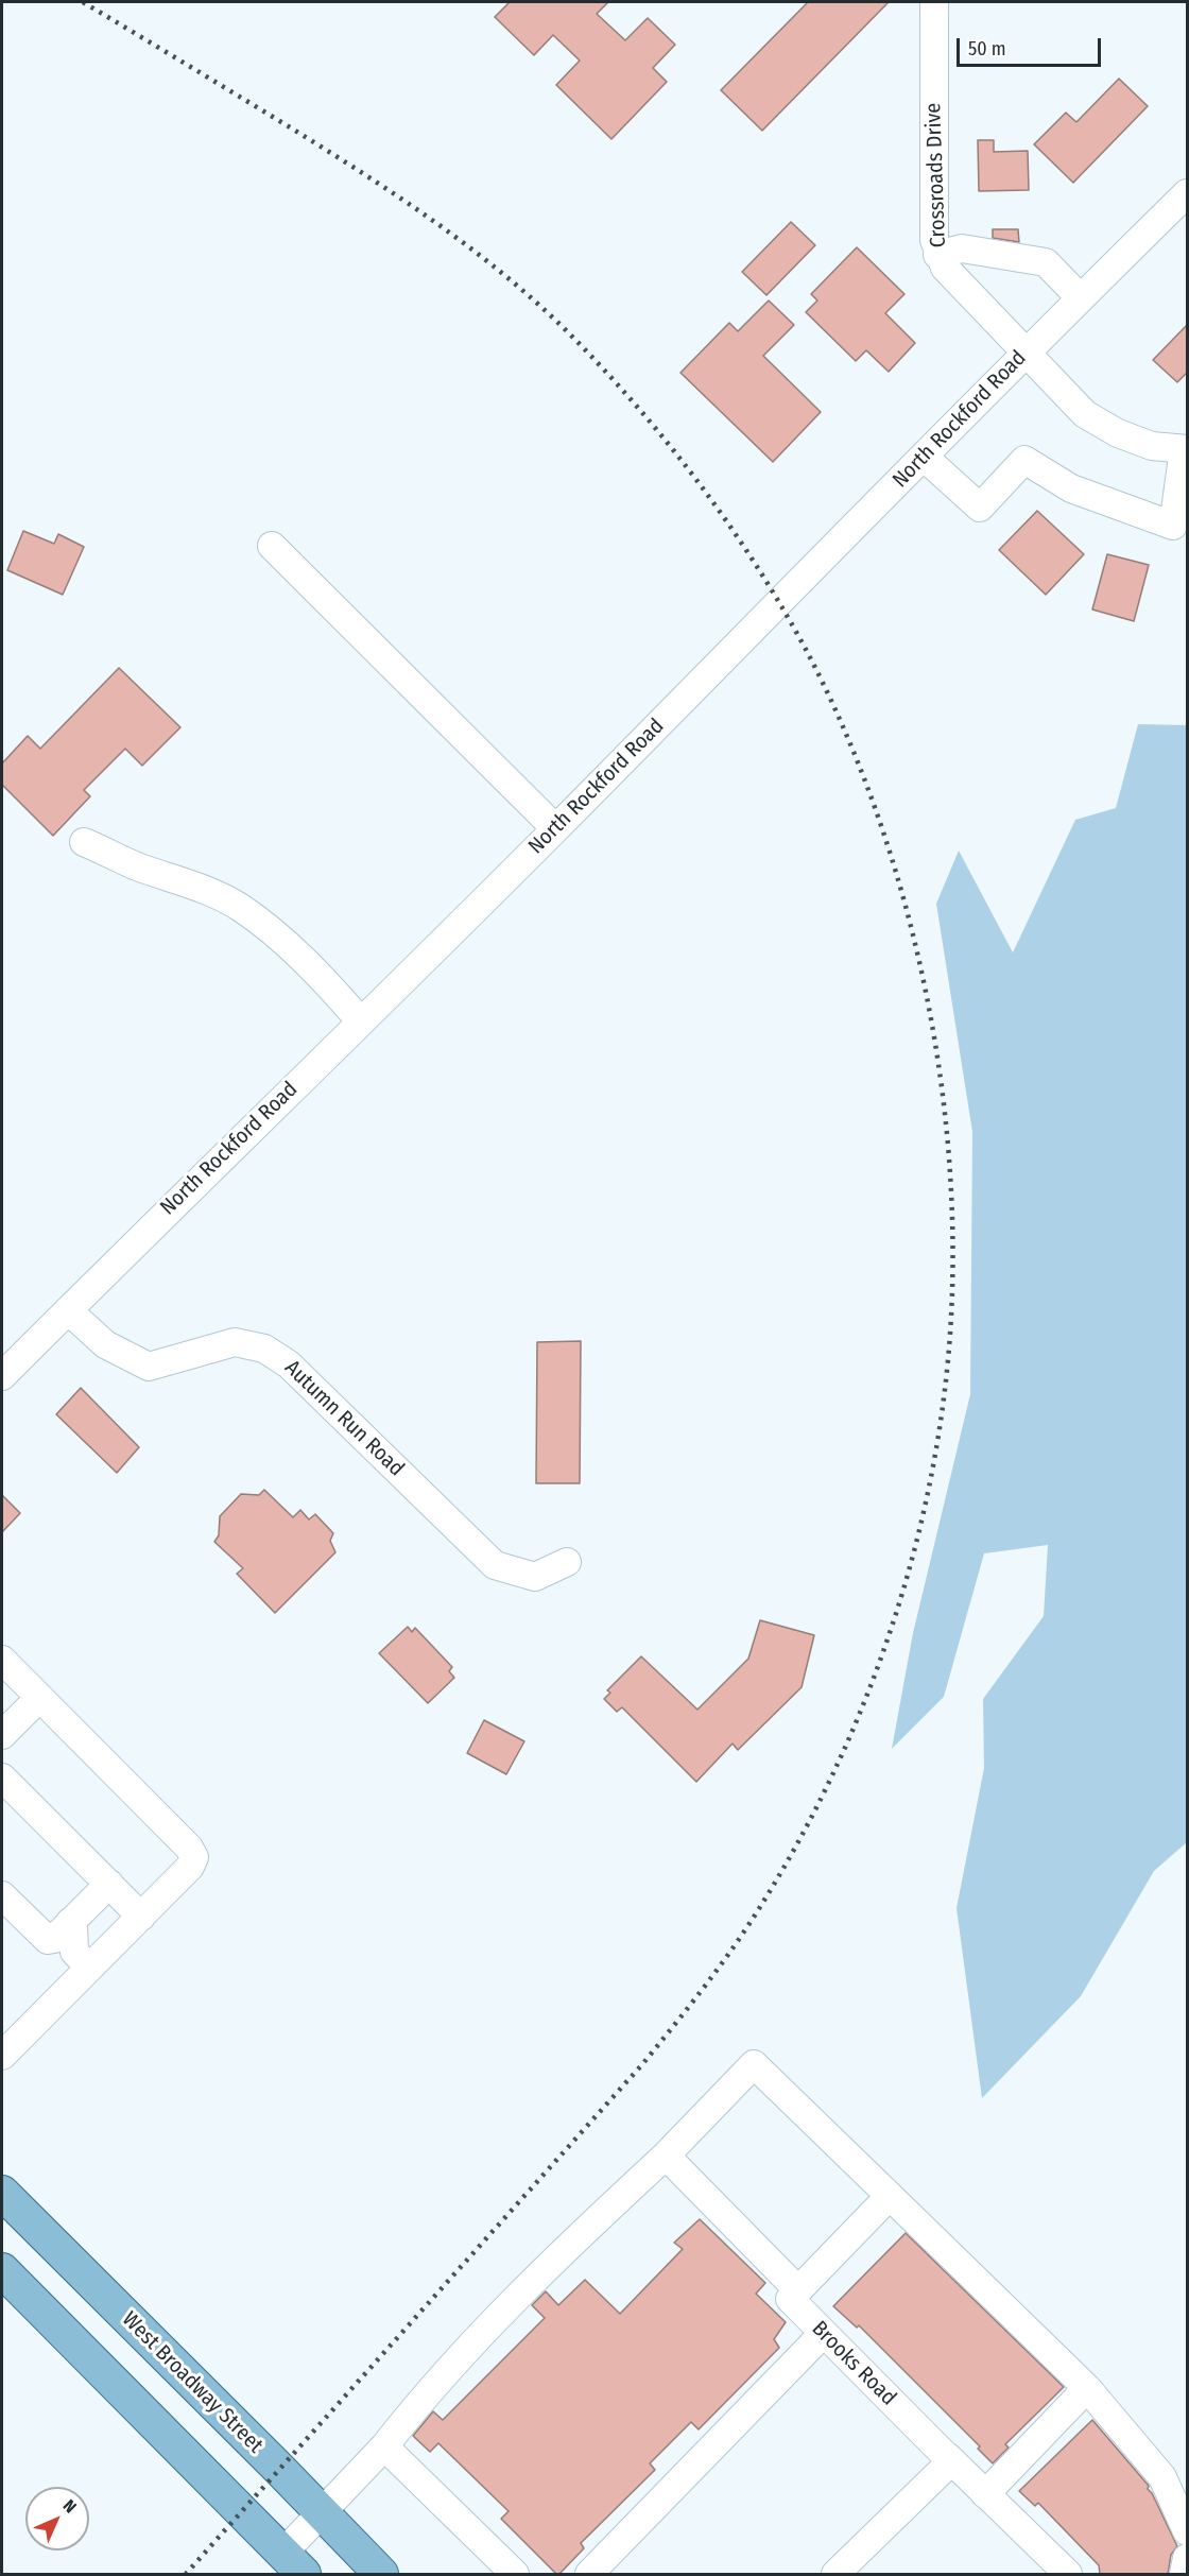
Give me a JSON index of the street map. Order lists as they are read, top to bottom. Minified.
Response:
{"streets":{"main road":["West Broadway Street"],"street":["Crossroads Drive","North Rockford Road","Autumn Run Road","Brooks Road"]},"crossings":[["Crossroads Drive","North Rockford Road"],["North Rockford Road","Autumn Run Road"]],"scale_bar":"50 m","north":"top right"}
